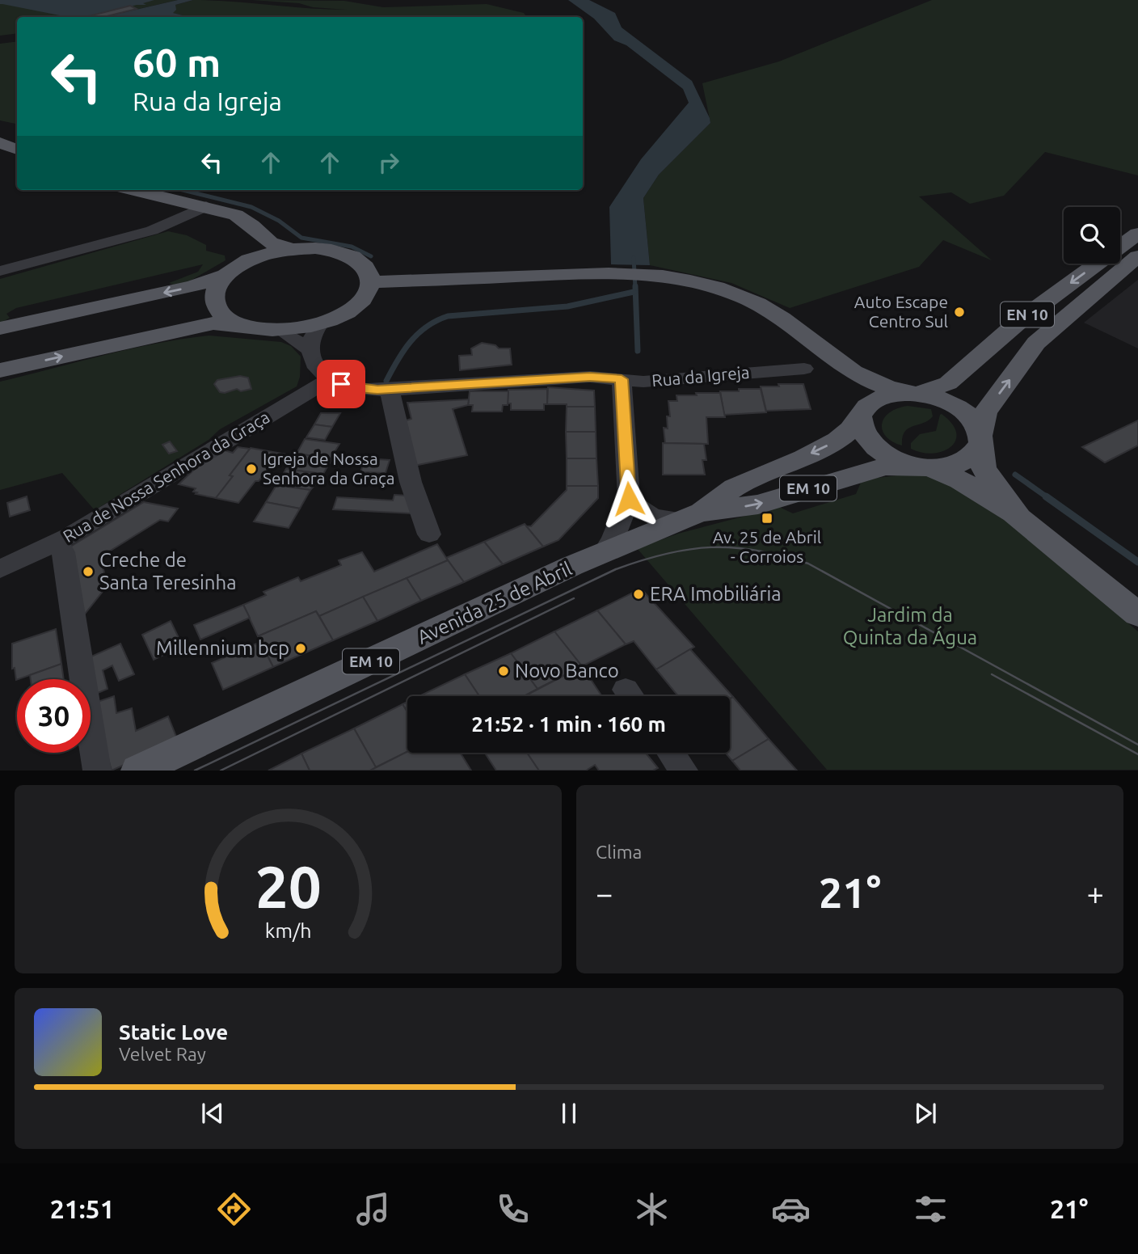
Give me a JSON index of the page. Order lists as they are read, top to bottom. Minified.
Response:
{"streets":{"main road":["EN 10","EM 10","Avenida 25 de Abril"],"street":["Rua da Igreja","Rua de Nossa Senhora da Graça"]},"crossings":[["EN 10","Avenida 25 de Abril"],["Rua da Igreja","Rua de Nossa Senhora da Graça"]],"parks":["Jardim da Quinta da Água"],"places":{"other":["Auto Escape Centro Sul","Igreja de Nossa Senhora da Graça","Creche de Santa Teresinha","ERA Imobiliária","Millennium bcp","Novo Banco"],"transit":["Av. 25 de Abril - Corroios"]},"page":{"turn":["60 m","Rua da Igreja"],"limit":"30","trip":"21:52 · 1 min · 160 m","tile":"Clima","heat":["−","21°","+"],"song":["Static Love","Velvet Ray"],"tabs":["21:51","21°"],"gauge":["20","km/h"]}}
